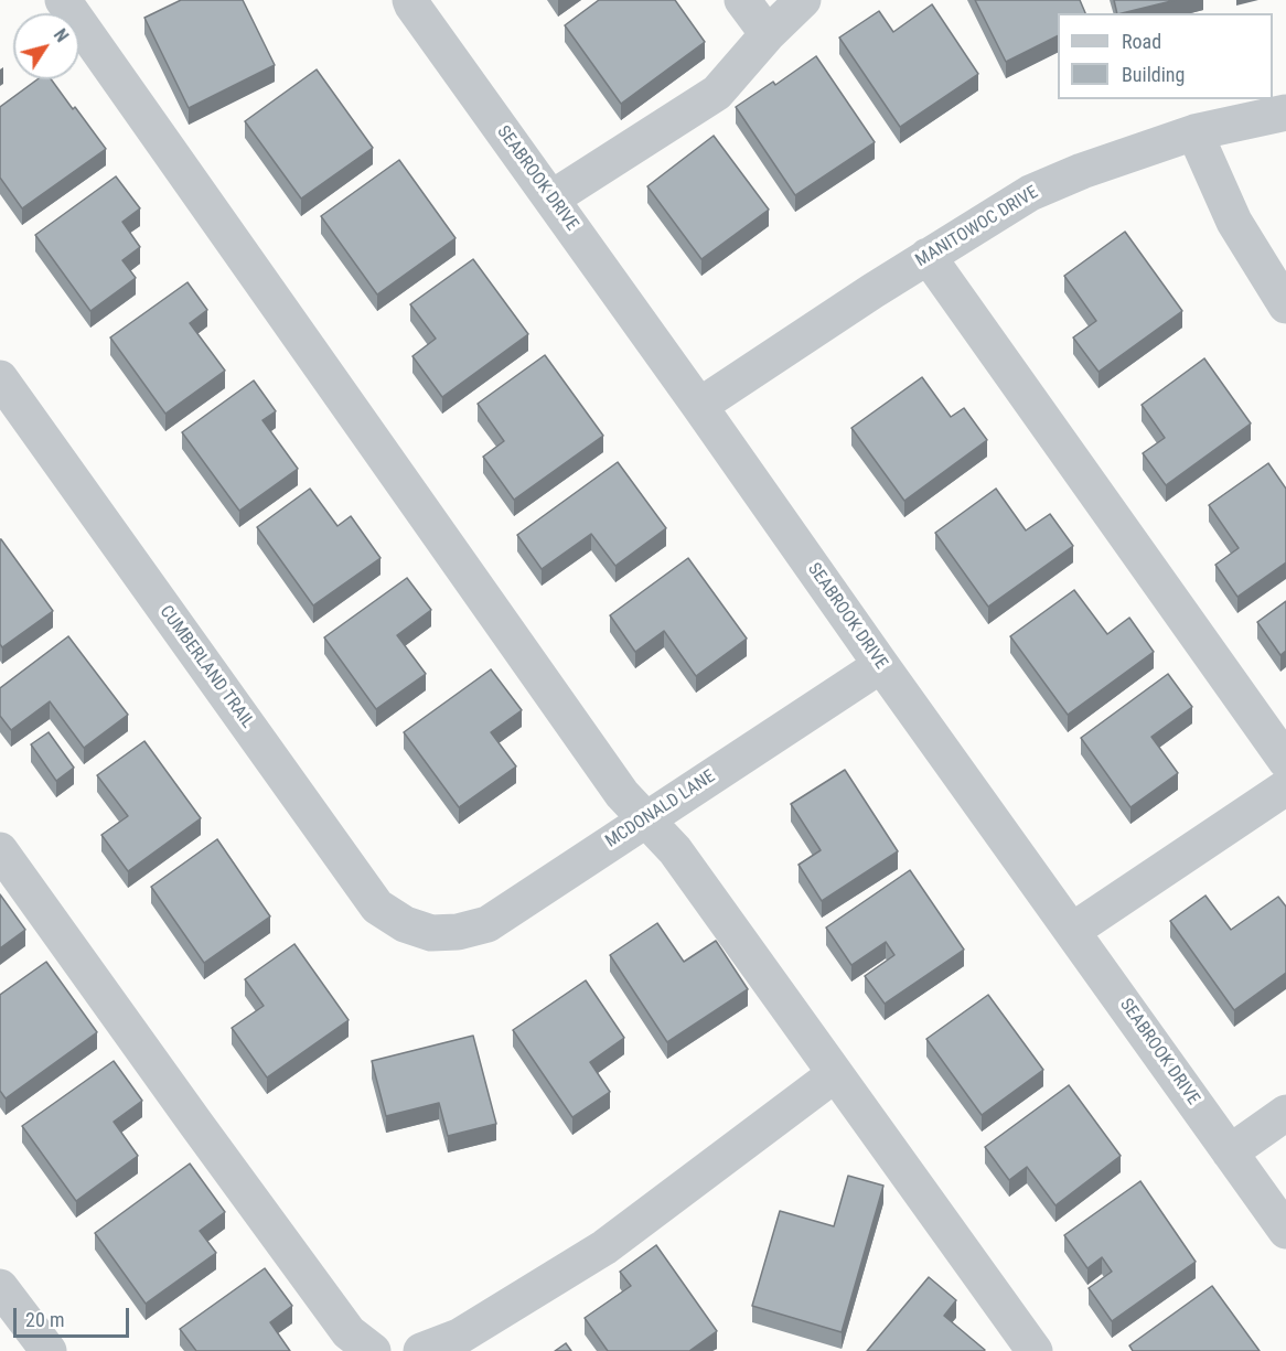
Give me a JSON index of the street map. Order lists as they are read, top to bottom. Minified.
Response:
{"streets":{"street":["SEABROOK DRIVE","MANITOWOC DRIVE","CUMBERLAND TRAIL","MCDONALD LANE"]},"crossings":[["SEABROOK DRIVE","MANITOWOC DRIVE"],["SEABROOK DRIVE","MCDONALD LANE"],["CUMBERLAND TRAIL","MCDONALD LANE"]],"legend":["Road","Building"],"scale_bar":"20 m","north":"top right"}
